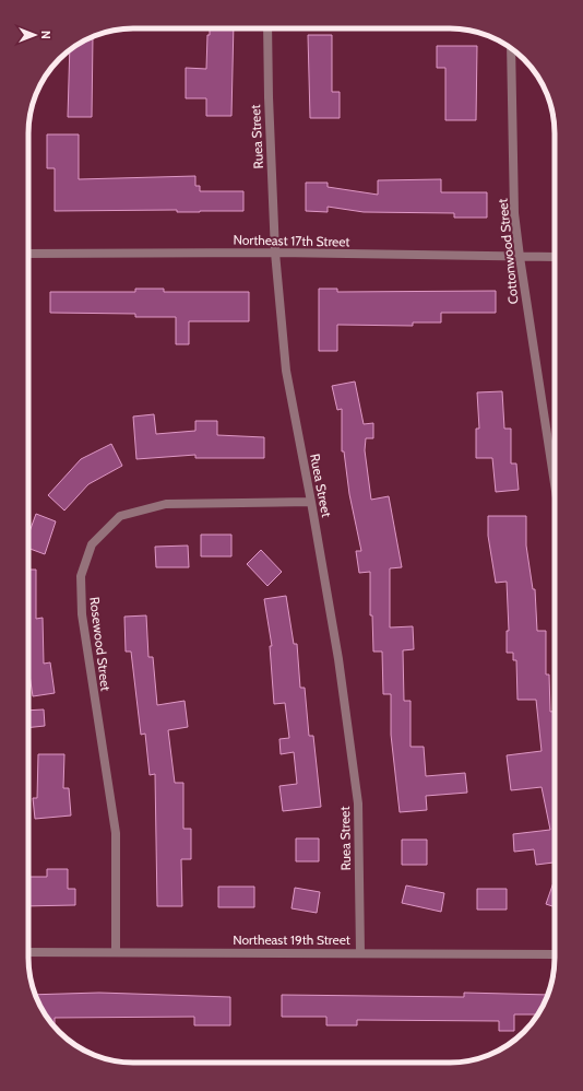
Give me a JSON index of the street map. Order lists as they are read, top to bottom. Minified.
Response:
{"streets":{"street":["Ruea Street","Northeast 17th Street","Cottonwood Street","Rosewood Street","Northeast 19th Street"]},"crossings":[["Ruea Street","Northeast 17th Street"],["Ruea Street","Rosewood Street"],["Ruea Street","Northeast 19th Street"],["Northeast 17th Street","Cottonwood Street"],["Rosewood Street","Northeast 19th Street"]],"north":"right"}
